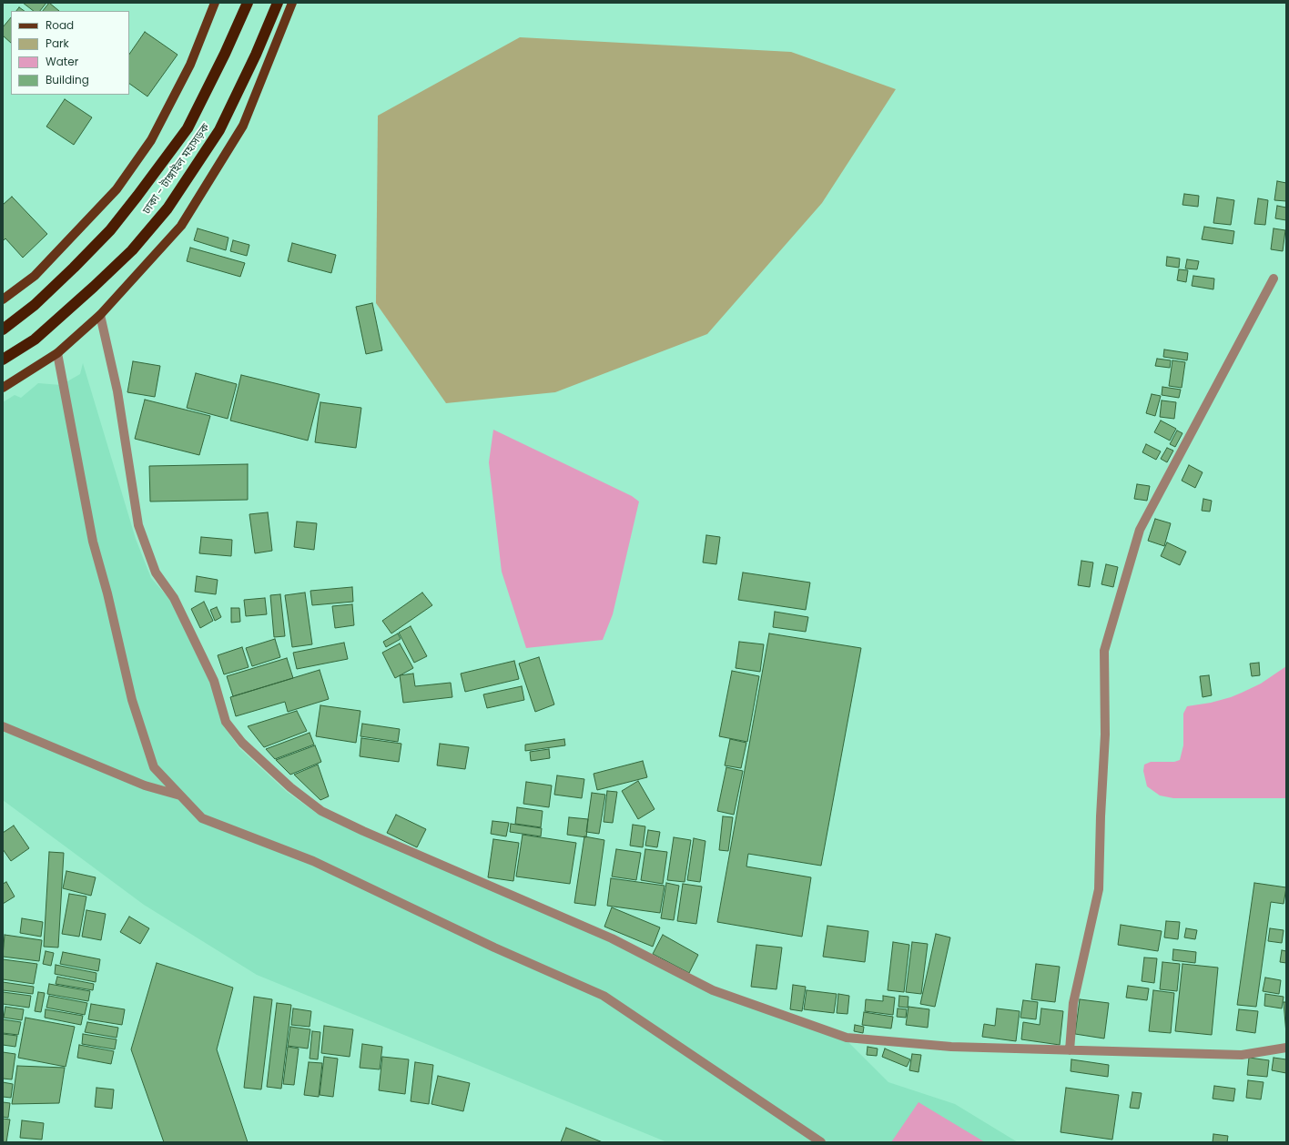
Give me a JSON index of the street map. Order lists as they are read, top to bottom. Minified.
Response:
{"streets":{"highway":["ঢাকা - টাঙ্গাইল মহাসড়ক"]},"legend":["Road","Park","Water","Building"]}
